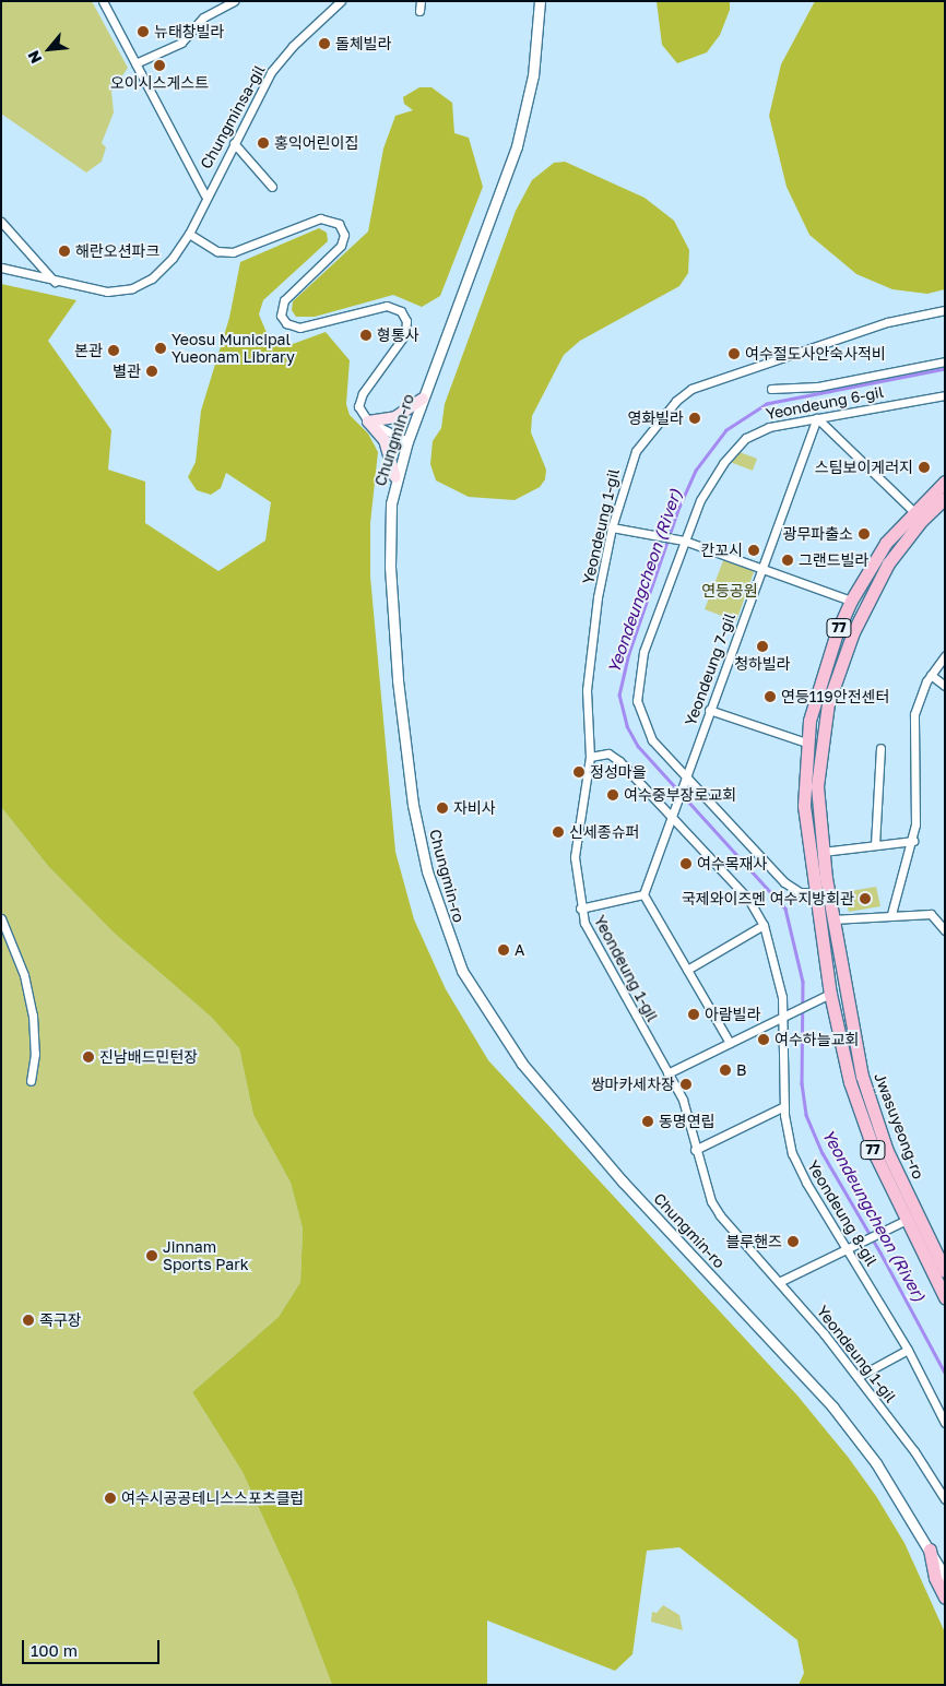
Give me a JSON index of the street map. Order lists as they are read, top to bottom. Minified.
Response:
{"streets":{"main road":["77","Jwasuyeong-ro"],"street":["Chungminsa-gil","Yeondeung 6-gil","Chungmin-ro","Yeondeung 1-gil","Yeondeung 7-gil","Yeondeung 8-gil"]},"crossings":[["Yeondeung 6-gil","Yeondeung 7-gil"],["Yeondeung 6-gil","Jwasuyeong-ro"],["Yeondeung 1-gil","Yeondeung 8-gil"],["Yeondeung 7-gil","Yeondeung 8-gil"]],"water":["Yeondeungcheon (River)"],"parks":["연등공원"],"places":["뉴태창빌라","돌체빌라","오이시스게스트","홍익어린이집","해란오션파크","형통사","Yeosu Municipal Yueonam Library","본관","여수절도사안숙사적비","별관","영화빌라","스팀보이게러지","광무파출소","칸꼬시","그랜드빌라","청하빌라","연등119안전센터","정성마을","여수중부장로교회","자비사","신세종슈퍼","여수목재사","국제와이즈멘 여수지방회관","A","아람빌라","여수하늘교회","진남배드민턴장","B","쌍마카세차장","동명연립","블루핸즈","Jinnam Sports Park","족구장","여수시공공테니스스포츠클럽"],"scale_bar":"100 m","north":"bottom left"}
